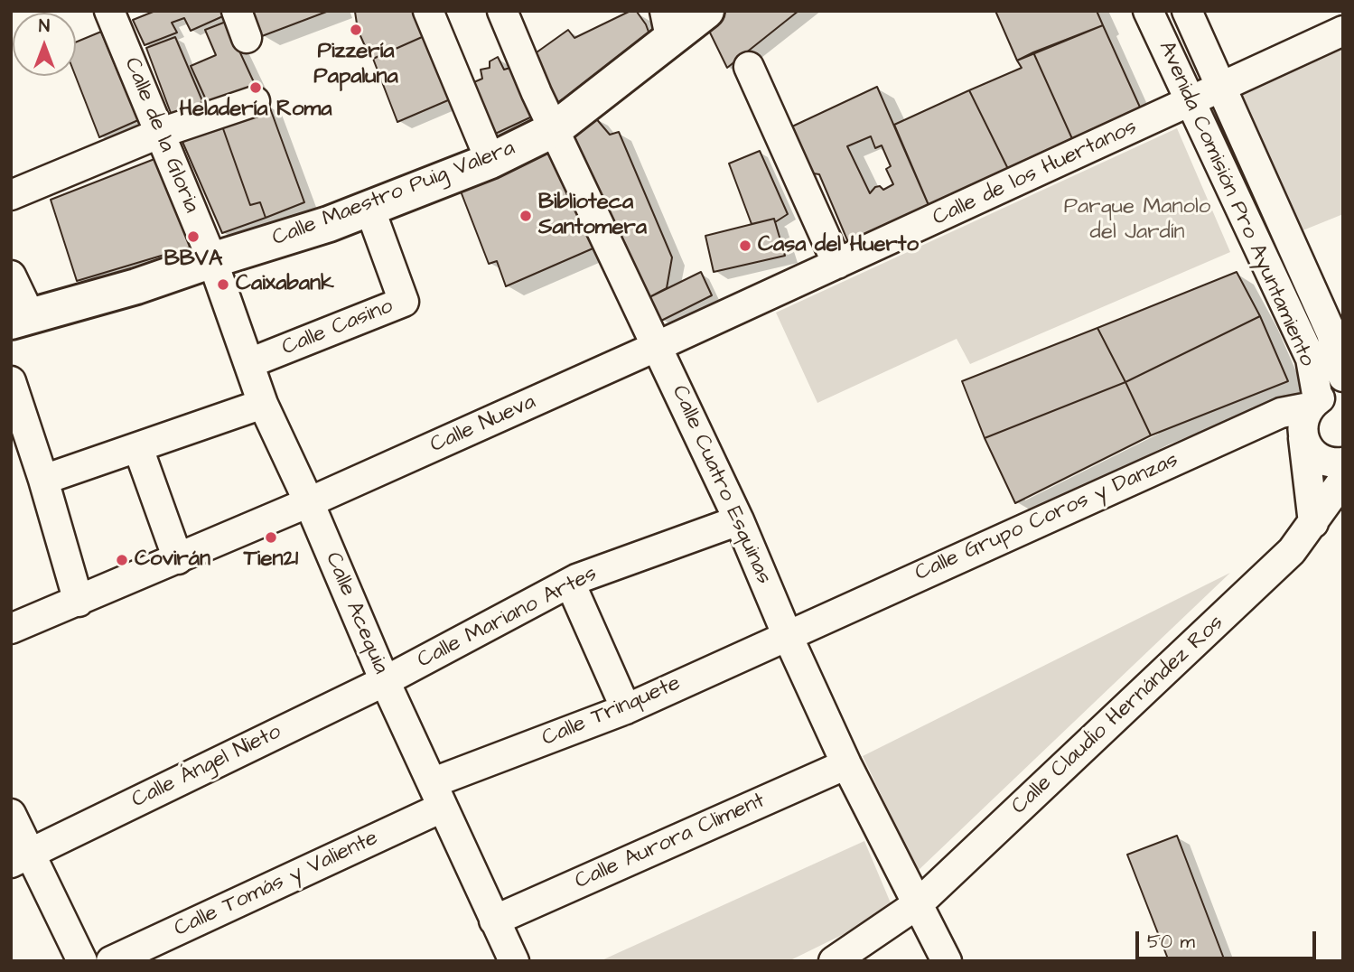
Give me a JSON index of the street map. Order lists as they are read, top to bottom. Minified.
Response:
{"streets":{"main road":["Calle Maestro Puig Valera"],"street":["Calle de la Gloria","Calle de los Huertanos","Avenida Comisión Pro Ayuntamiento","Calle Casino","Calle Nueva","Calle Cuatro Esquinas","Calle Grupo Coros y Danzas","Calle Acequia","Calle Mariano Artes","Calle Trinquete","Calle Claudio Hernández Ros","Calle Ángel Nieto","Calle Aurora Climent","Calle Tomás y Valiente"]},"crossings":[["Calle de la Gloria","Calle Maestro Puig Valera"],["Calle de la Gloria","Calle Acequia"],["Calle de los Huertanos","Avenida Comisión Pro Ayuntamiento"],["Calle de los Huertanos","Calle Nueva"],["Calle de los Huertanos","Calle Cuatro Esquinas"],["Calle Maestro Puig Valera","Calle Casino"],["Calle Maestro Puig Valera","Calle Cuatro Esquinas"],["Calle Maestro Puig Valera","Calle Acequia"],["Avenida Comisión Pro Ayuntamiento","Calle Grupo Coros y Danzas"],["Calle Casino","Calle Acequia"],["Calle Nueva","Calle Cuatro Esquinas"],["Calle Nueva","Calle Acequia"],["Calle Cuatro Esquinas","Calle Grupo Coros y Danzas"],["Calle Cuatro Esquinas","Calle Mariano Artes"],["Calle Cuatro Esquinas","Calle Trinquete"],["Calle Cuatro Esquinas","Calle Claudio Hernández Ros"],["Calle Cuatro Esquinas","Calle Aurora Climent"],["Calle Grupo Coros y Danzas","Calle Trinquete"],["Calle Acequia","Calle Mariano Artes"],["Calle Acequia","Calle Trinquete"],["Calle Acequia","Calle Ángel Nieto"],["Calle Acequia","Calle Aurora Climent"],["Calle Acequia","Calle Tomás y Valiente"],["Calle Mariano Artes","Calle Ángel Nieto"],["Calle Trinquete","Calle Tomás y Valiente"]],"parks":["Parque Manolo del Jardín"],"places":["Pizzería Papaluna","Heladería Roma","Biblioteca Santomera","BBVA","Casa del Huerto","Caixabank","Tien21","Covirán"],"scale_bar":"50 m","north":"top"}
